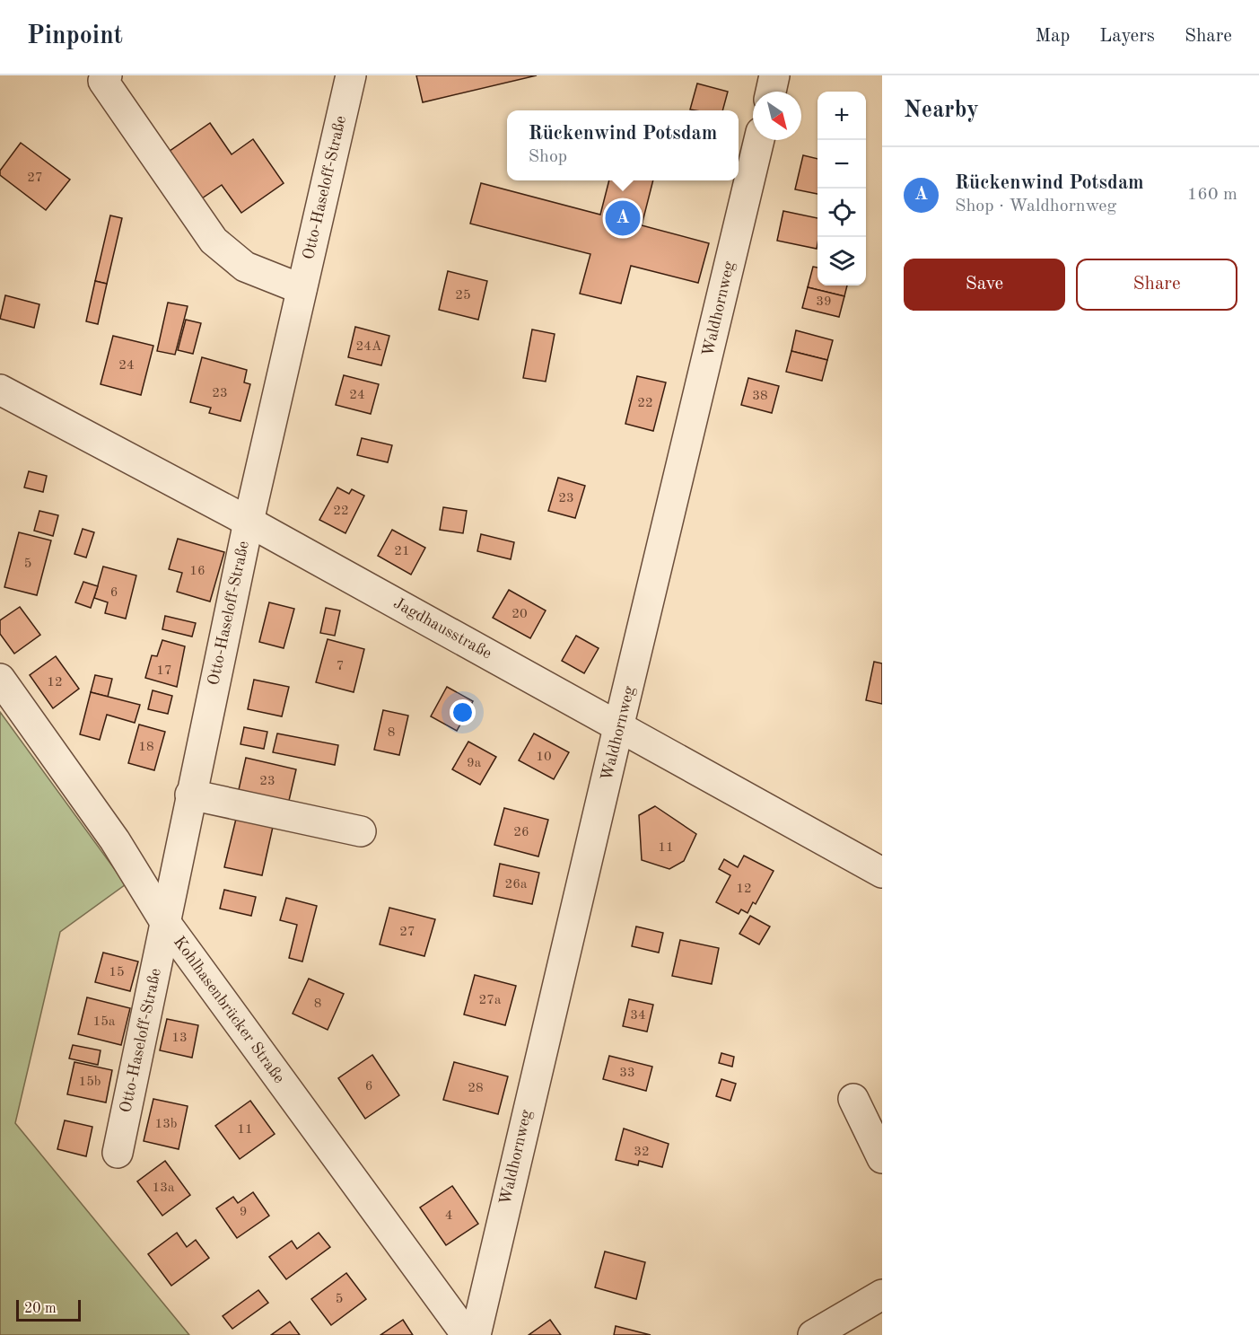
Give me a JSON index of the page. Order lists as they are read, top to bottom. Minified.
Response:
{"streets":{"street":["Otto-Haseloff-Straße","Waldhornweg","Jagdhausstraße","Kohlhasenbrücker Straße"]},"crossings":[["Otto-Haseloff-Straße","Jagdhausstraße"],["Otto-Haseloff-Straße","Kohlhasenbrücker Straße"],["Waldhornweg","Jagdhausstraße"]],"house_numbers":["27","25","39","24A","24","23","24","38","22","23","22","21","5","16","6","20","7","17","12","8","18","10","9a","23","26","11","26a","12","27","15","27a","8","34","15a","13","33","15b","6","28","13b","11","32","13a","9","4","5"],"scale_bar":"20 m","north":"bottom right","page":{"header":"Pinpoint","nav":["Map","Layers","Share"],"heading":"Nearby","map_buttons":["+","−"],"popup":["Rückenwind Potsdam","Shop"],"list":[{"mark":"A","name":"Rückenwind Potsdam","note":"Shop · Waldhornweg","value":"160 m"}],"pins":"A","buttons":["Save","Share"],"scale":"20 m"}}
